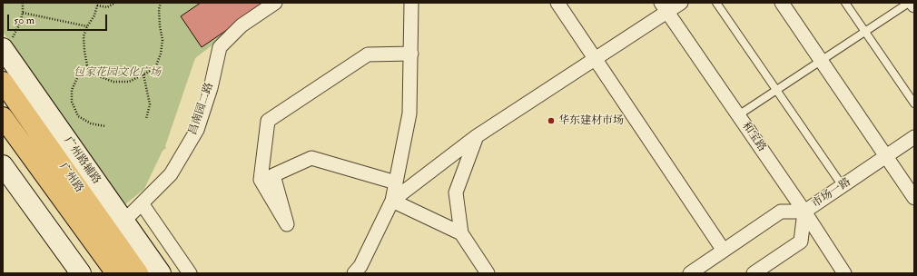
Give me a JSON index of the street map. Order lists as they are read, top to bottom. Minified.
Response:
{"streets":{"main road":["广州路辅路","广州路"],"street":["昌南园二路","和宝路","市场一路"]},"crossings":[["昌南园二路","广州路辅路"],["昌南园二路","广州路"],["和宝路","市场一路"],["广州路辅路","广州路"]],"parks":["包家花园文化广场"],"places":["华东建材市场"],"scale_bar":"50 m"}
